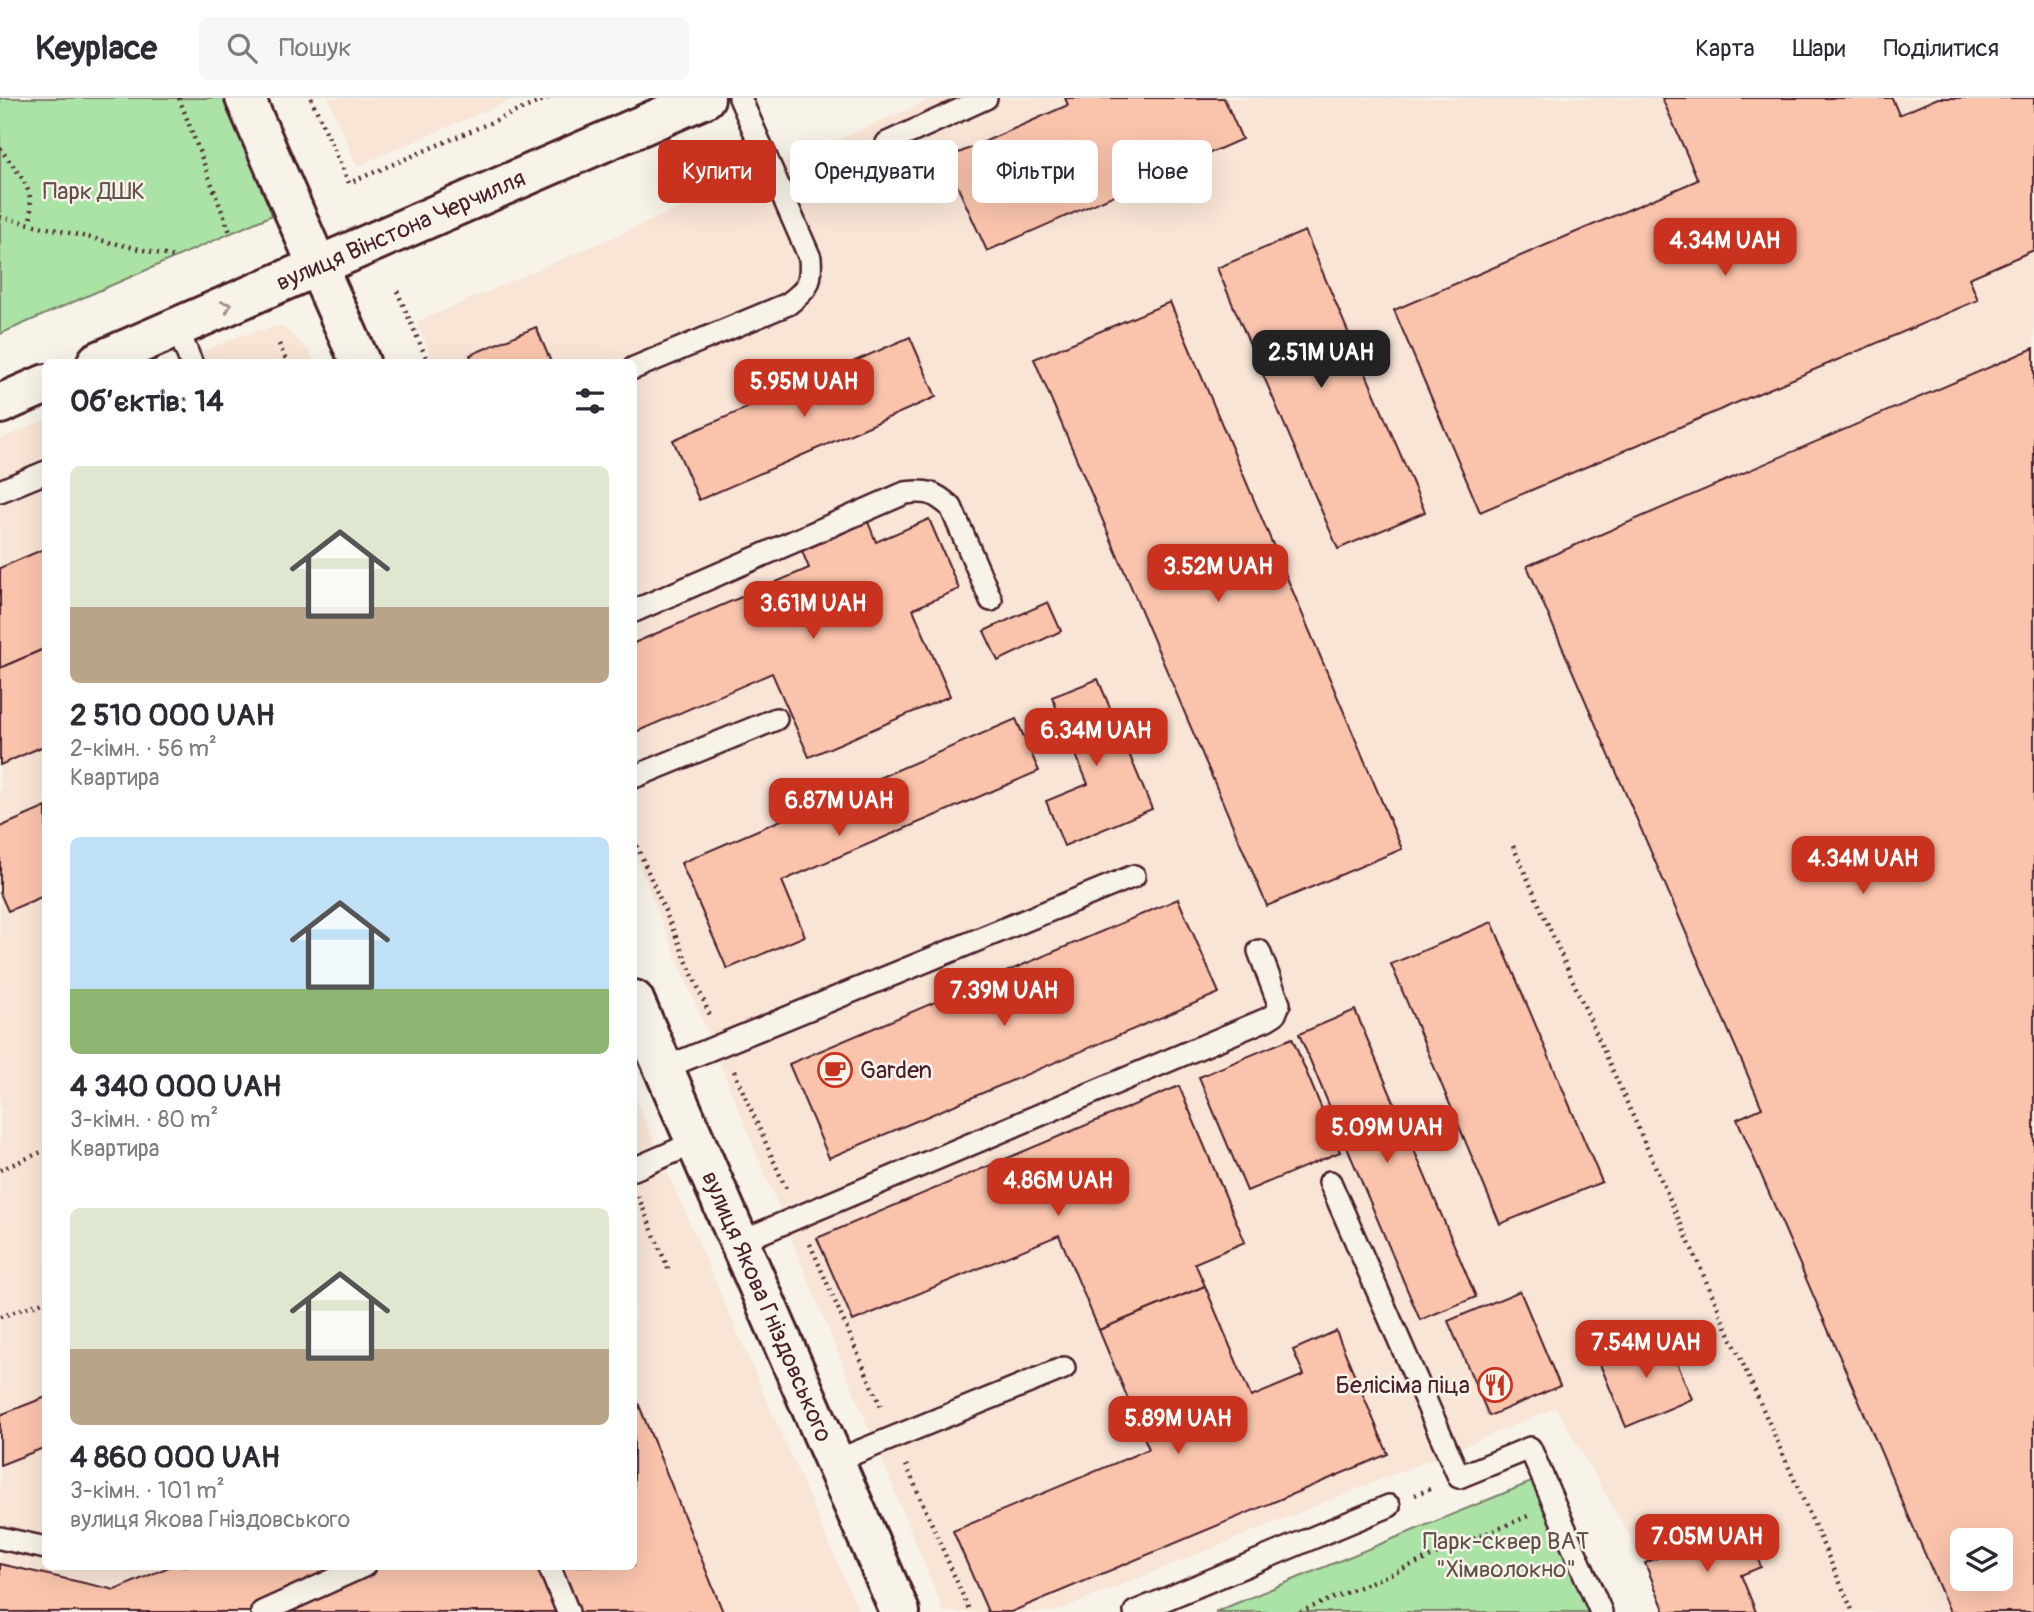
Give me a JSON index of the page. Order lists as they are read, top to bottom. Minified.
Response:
{"streets":{"street":["вулиця Вінстона Черчилля","вулиця Якова Гніздовського"]},"parks":["Парк ДШК","Парк-сквер ВАТ \"Хімволокно\""],"places":{"cafe":["Garden"],"restaurant":["Белісіма піца"]},"page":{"header":"Keyplace","search":"Пошук","nav":["Карта","Шари","Поділитися"],"chip":["Купити","Орендувати","Фільтри","Нове"],"price":["4.34M UAH","2.51M UAH","5.95M UAH","3.52M UAH","3.61M UAH","6.34M UAH","6.87M UAH","4.34M UAH","7.39M UAH","5.09M UAH","4.86M UAH","7.54M UAH","5.89M UAH","7.05M UAH"],"heading":"Об’єктів: 14","list":[{"name":"2 510 000 UAH","note":"2-кімн. · 56 m² · Квартира"},{"name":"4 340 000 UAH","note":"3-кімн. · 80 m² · Квартира"},{"name":"4 860 000 UAH","note":"3-кімн. · 101 m² · вулиця Якова Гніздовського"}]}}
